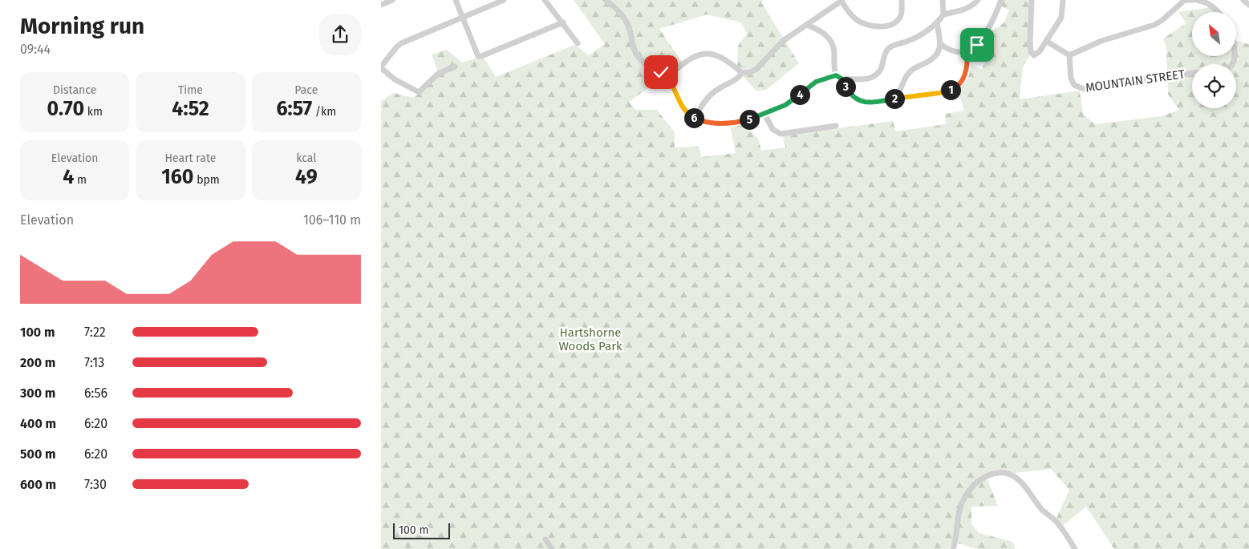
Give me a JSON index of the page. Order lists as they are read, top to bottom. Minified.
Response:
{"streets":{"street":["MOUNTAIN STREET"]},"parks":["Hartshorne Woods Park"],"scale_bar":"100 m","north":"top left","page":{"heading":["Morning run","09:44"],"stats":[["Distance","0.70 km"],["Time","4:52"],["Pace","6:57 /km"],["Elevation","4 m"],["Heart rate","160 bpm"],["kcal","49"]],"pins":["3","1","4","2","6","5"],"chart":["Elevation","106–110 m"],"list":[{"name":"100 m","note":"7:22"},{"name":"200 m","note":"7:13"},{"name":"300 m","note":"6:56"},{"name":"400 m","note":"6:20"},{"name":"500 m","note":"6:20"},{"name":"600 m","note":"7:30"}],"scale":"100 m"}}
